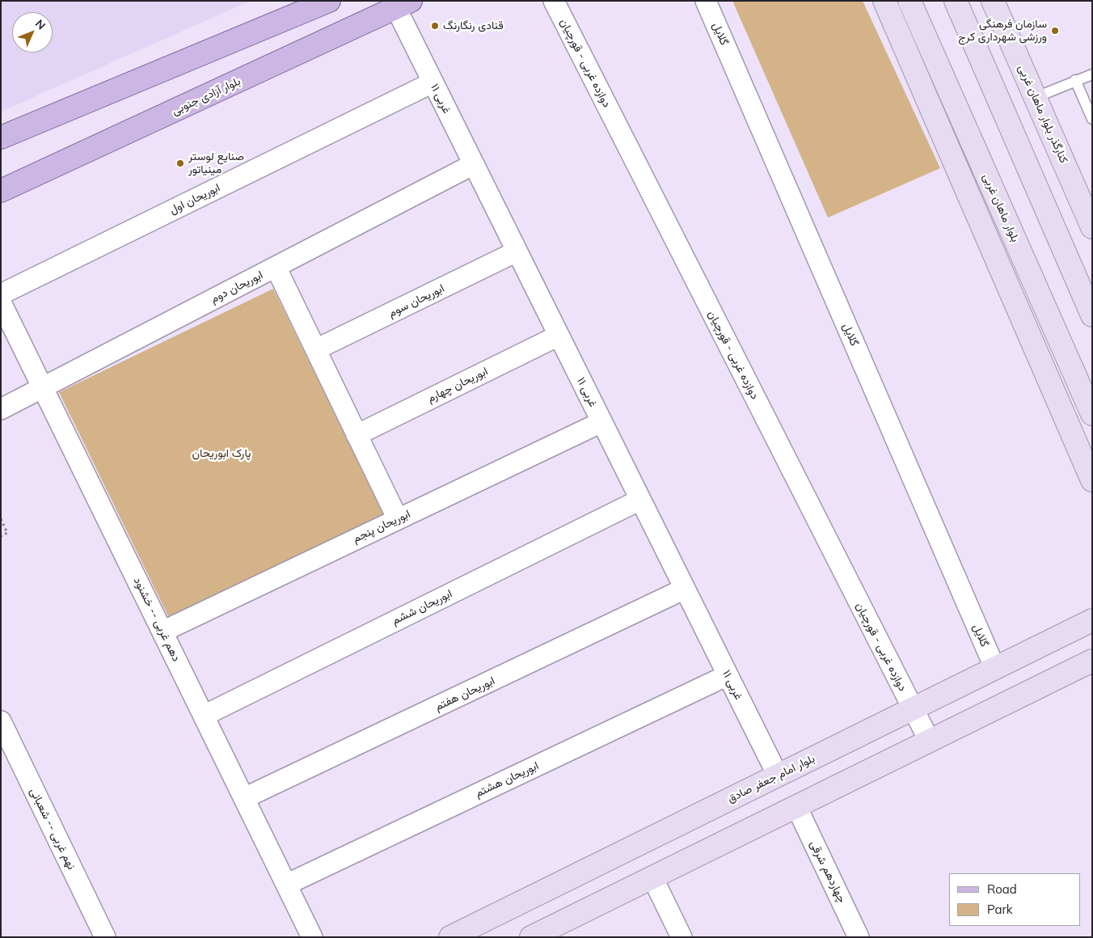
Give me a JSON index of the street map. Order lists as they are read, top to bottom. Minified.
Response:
{"streets":{"main road":["بلوار آزادی جنوبی","کنارگذر بلوار ماهان غربی","بلوار ماهان غربی","بلوار امام جعفر صادق"],"street":["گلایل","دوازده غربی - قورچیان","۱۱ غربی","ابوریحان اول","ابوریحان دوم","ابوریحان سوم","ابوریحان چهارم","ابوریحان پنجم","ابوریحان ششم","دهم غربی -- خشنود","ابوریحان هفتم","ابوریحان هشتم","نهم غربی -- شعبانی","چهاردهم شرقی"]},"crossings":[["گلایل","بلوار امام جعفر صادق"],["دوازده غربی - قورچیان","بلوار امام جعفر صادق"],["بلوار آزادی جنوبی","۱۱ غربی"],["۱۱ غربی","ابوریحان اول"],["۱۱ غربی","ابوریحان دوم"],["۱۱ غربی","ابوریحان سوم"],["۱۱ غربی","ابوریحان چهارم"],["۱۱ غربی","ابوریحان پنجم"],["۱۱ غربی","ابوریحان ششم"],["۱۱ غربی","ابوریحان هفتم"],["۱۱ غربی","بلوار امام جعفر صادق"],["۱۱ غربی","ابوریحان هشتم"],["ابوریحان دوم","دهم غربی -- خشنود"],["ابوریحان پنجم","دهم غربی -- خشنود"],["ابوریحان ششم","دهم غربی -- خشنود"],["دهم غربی -- خشنود","ابوریحان هفتم"],["دهم غربی -- خشنود","ابوریحان هشتم"]],"parks":["پارک ابوریحان"],"places":["قنادی رنگارنگ","سازمان فرهنگی ورزشی شهرداری کرج","صنایع لوستر مینیاتور"],"legend":["Road","Park"],"north":"top right"}
